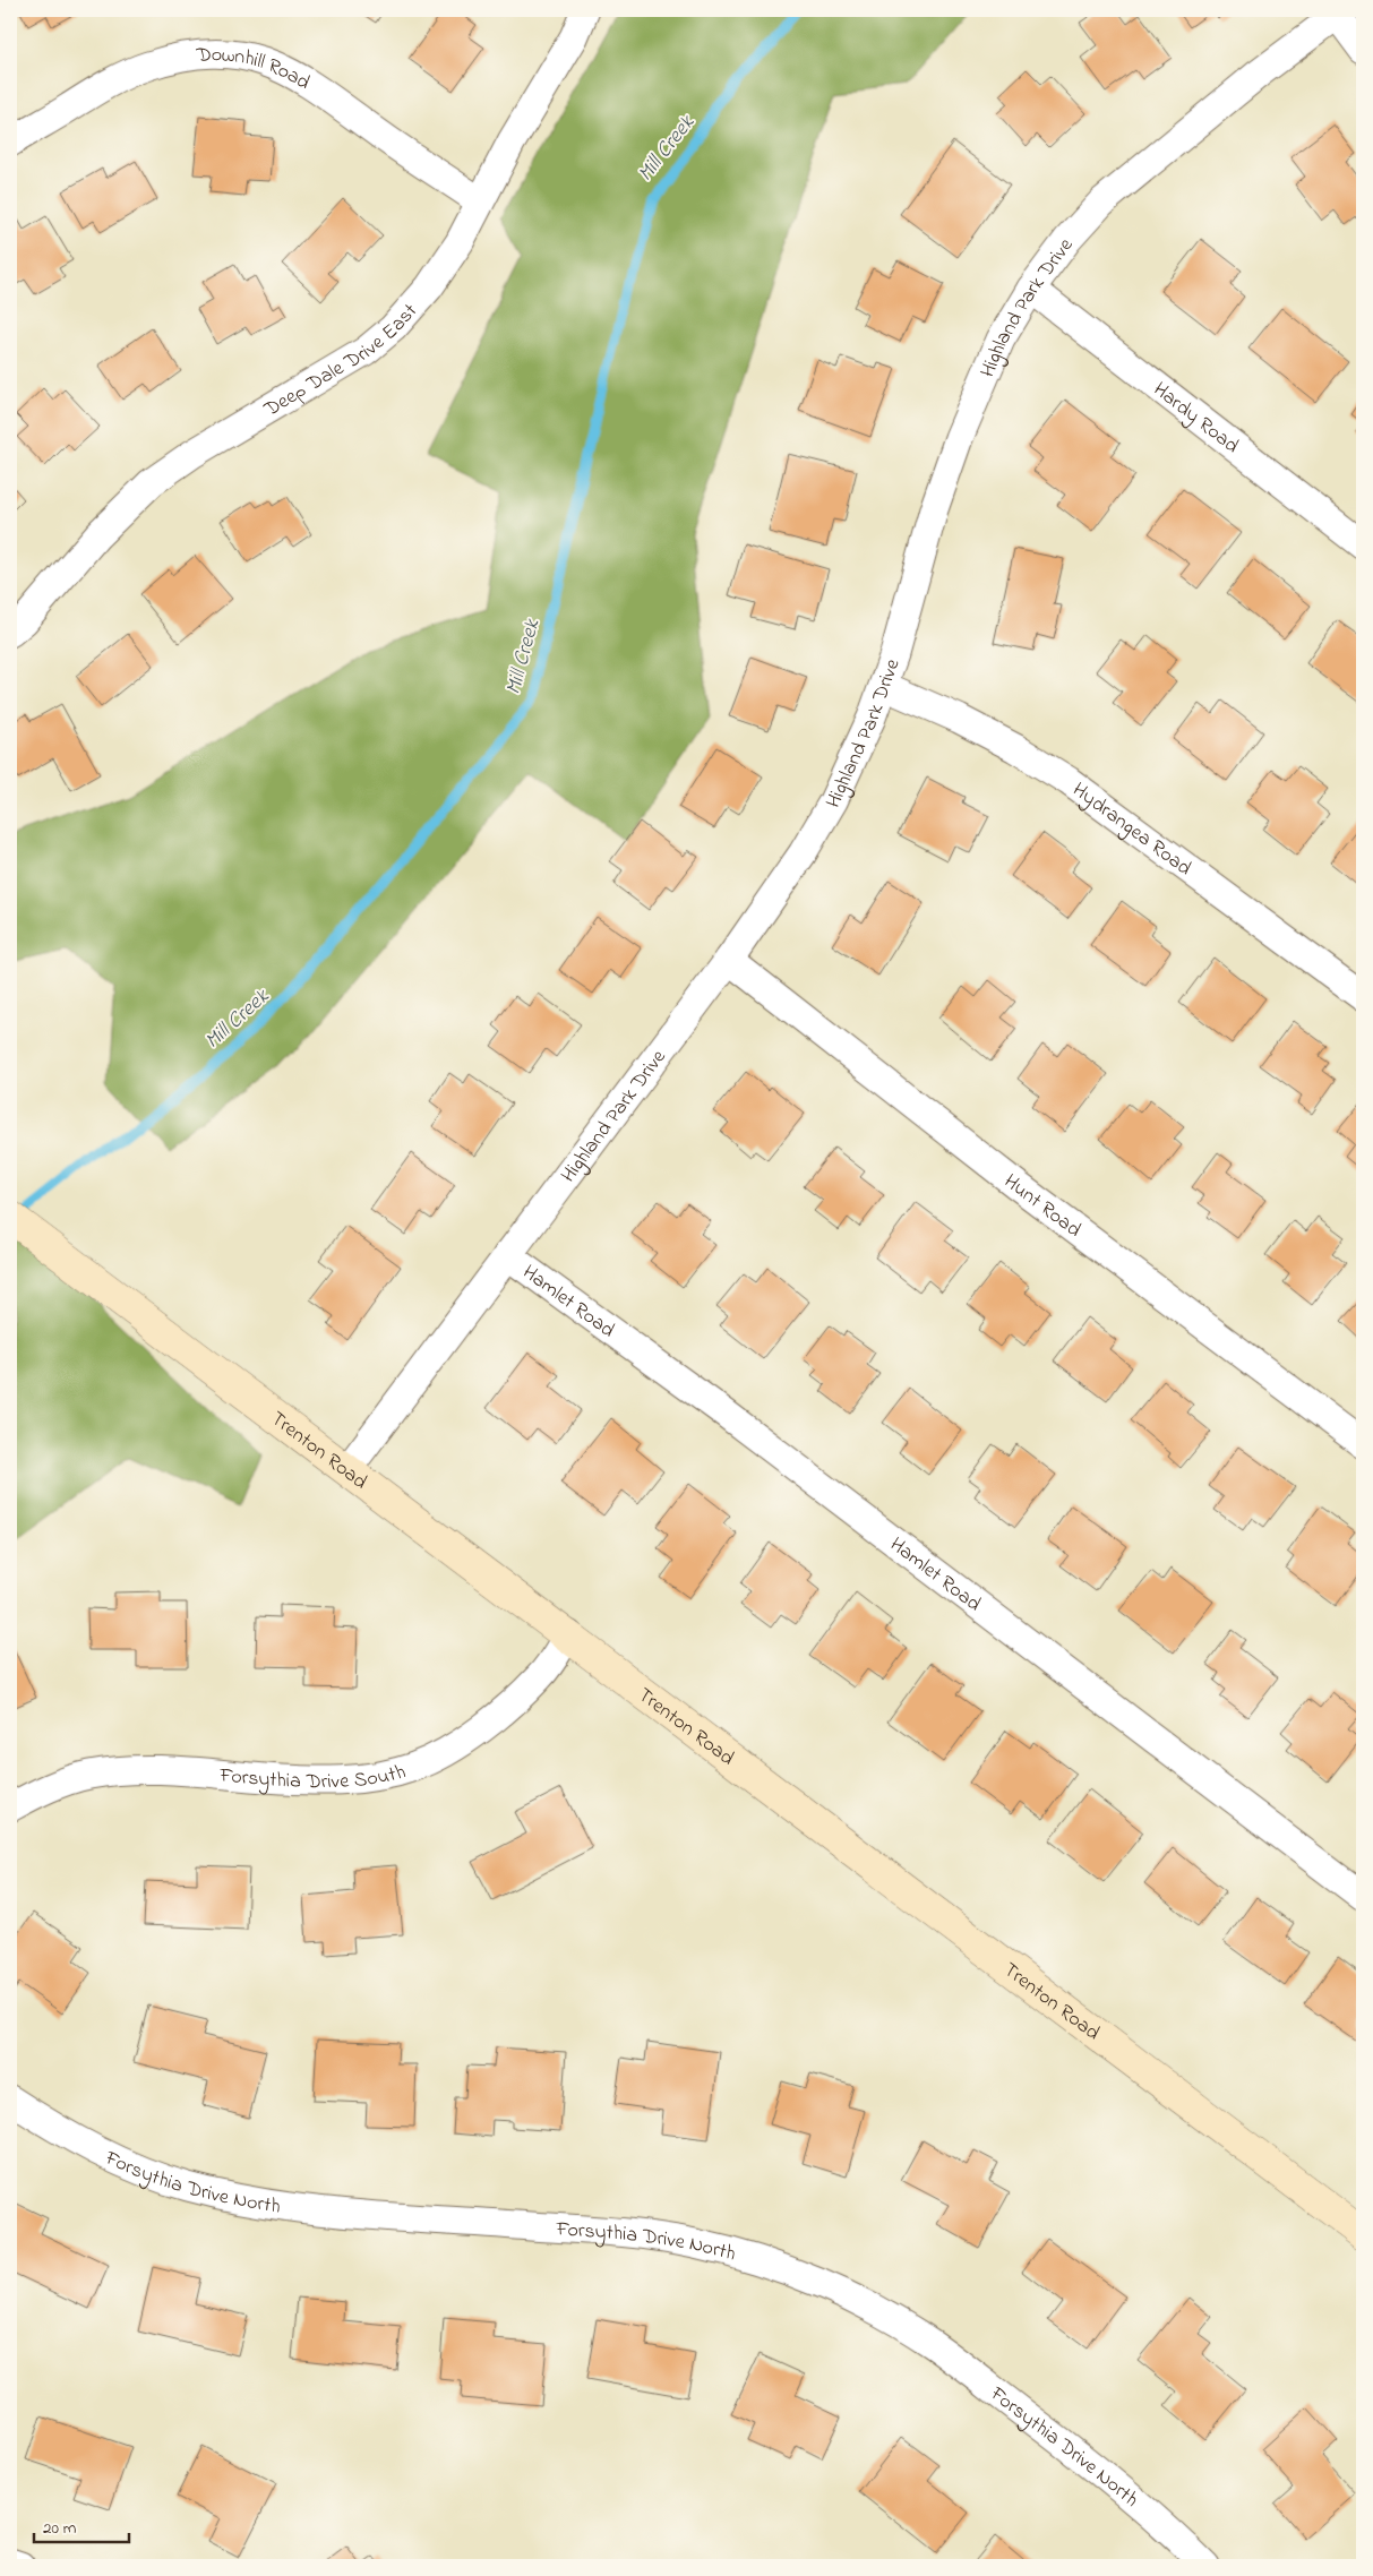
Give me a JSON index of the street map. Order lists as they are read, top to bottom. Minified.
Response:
{"streets":{"main road":["Trenton Road"],"street":["Downhill Road","Highland Park Drive","Deep Dale Drive East","Hardy Road","Hydrangea Road","Hunt Road","Hamlet Road","Forsythia Drive South","Forsythia Drive North"]},"crossings":[["Downhill Road","Deep Dale Drive East"],["Highland Park Drive","Hardy Road"],["Highland Park Drive","Hydrangea Road"],["Highland Park Drive","Hunt Road"],["Highland Park Drive","Hamlet Road"],["Highland Park Drive","Trenton Road"],["Trenton Road","Forsythia Drive South"]],"water":["Mill Creek"],"scale_bar":"20 m"}
